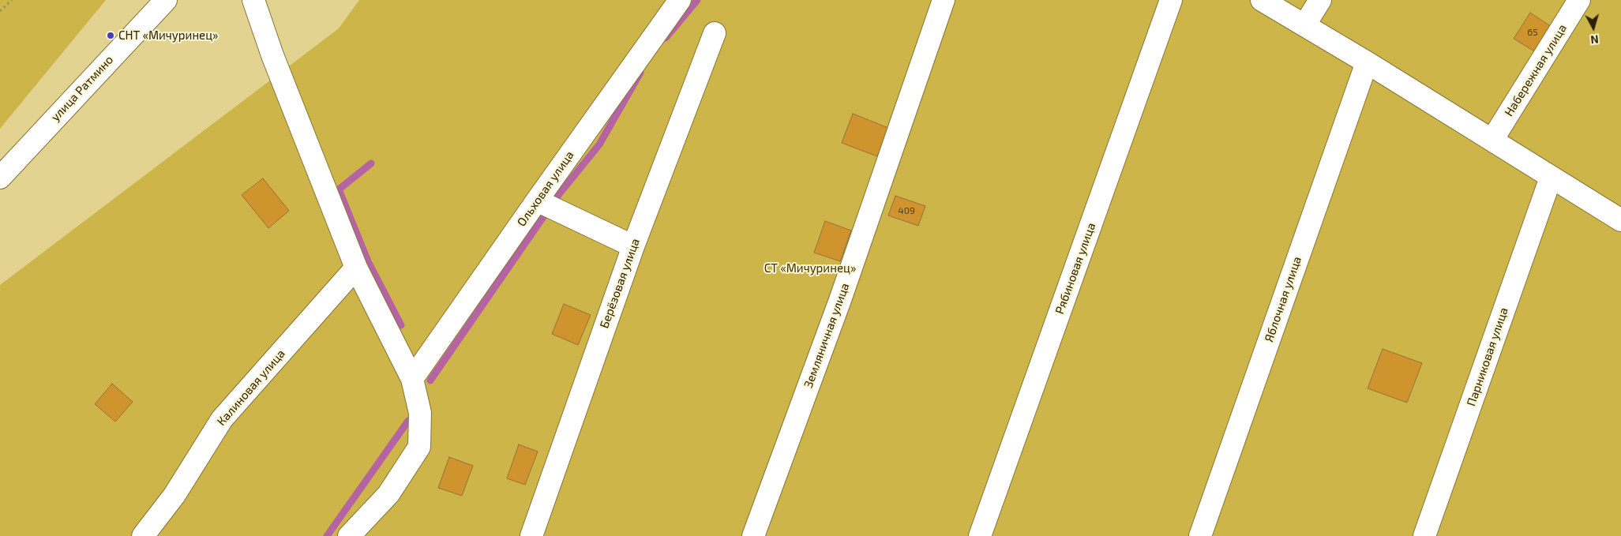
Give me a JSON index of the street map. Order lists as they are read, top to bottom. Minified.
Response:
{"streets":{"street":["Набережная улица","улица Ратмино","Ольховая улица","Рябиновая улица","Берёзовая улица","Яблочная улица","Земляничная улица","Парниковая улица","Калиновая улица"]},"parks":["СТ «Мичуринец»"],"places":["СНТ «Мичуринец»"],"house_numbers":["65","409"],"north":"bottom"}
